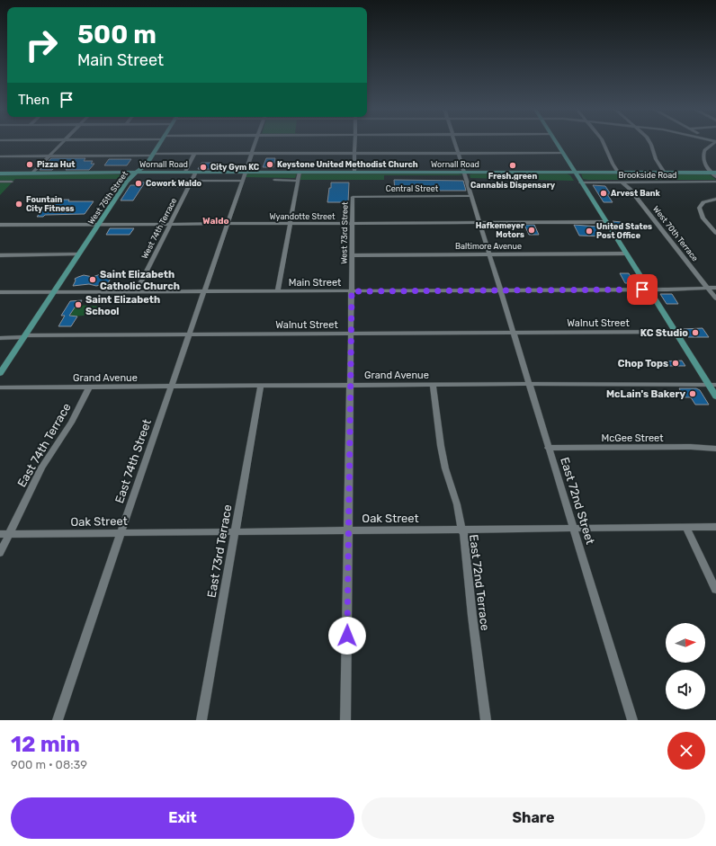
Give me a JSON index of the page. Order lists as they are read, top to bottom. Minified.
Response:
{"streets":{"main road":["Wornall Road","West 75th Street"],"street":["Brookside Road","Central Street","Wyandotte Street","West 74th Terrace","West 73rd Street","West 70th Terrace","Baltimore Avenue","Main Street","Walnut Street","Grand Avenue","McGee Street","East 74th Terrace","East 74th Street","East 72nd Street","Oak Street","East 73rd Terrace","East 72nd Terrace"]},"crossings":[["Wornall Road","West 75th Street"],["Wornall Road","West 74th Terrace"],["Wornall Road","East 74th Street"],["Wornall Road","East 72nd Street"],["Brookside Road","West 70th Terrace"],["Central Street","West 73rd Street"],["Central Street","East 72nd Street"],["West 75th Street","Wyandotte Street"],["West 75th Street","Main Street"],["West 75th Street","Walnut Street"],["Wyandotte Street","West 74th Terrace"],["Wyandotte Street","West 73rd Street"],["Wyandotte Street","East 74th Street"],["Wyandotte Street","East 72nd Street"],["West 74th Terrace","Main Street"],["West 73rd Street","Baltimore Avenue"],["West 73rd Street","Main Street"],["West 73rd Street","Walnut Street"],["West 73rd Street","Grand Avenue"],["West 73rd Street","Oak Street"],["West 70th Terrace","Main Street"],["Baltimore Avenue","East 72nd Street"],["Main Street","East 74th Street"],["Main Street","East 72nd Street"],["Walnut Street","East 74th Street"],["Walnut Street","East 72nd Street"],["Grand Avenue","East 74th Terrace"],["Grand Avenue","East 74th Street"],["Grand Avenue","East 72nd Street"],["Grand Avenue","East 73rd Terrace"],["Grand Avenue","East 72nd Terrace"],["McGee Street","East 72nd Street"],["East 74th Terrace","Oak Street"],["East 74th Street","Oak Street"],["East 72nd Street","Oak Street"],["Oak Street","East 73rd Terrace"],["Oak Street","East 72nd Terrace"]],"districts":["Waldo"],"places":["Pizza Hut","Keystone United Methodist Church","Fresh.green Cannabis Dispensary","City Gym KC","Cowork Waldo","Arvest Bank","Fountain City Fitness","Hafkemeyer Motors","United States Post Office","Saint Elizabeth Catholic Church","Saint Elizabeth School","KC Studio","Chop Tops","McLain's Bakery"],"north":"right","page":{"turn":["500 m","Main Street"],"then":"Then","heading":["12 min","900 m · 08:39"],"buttons":["Exit","Share"]}}
